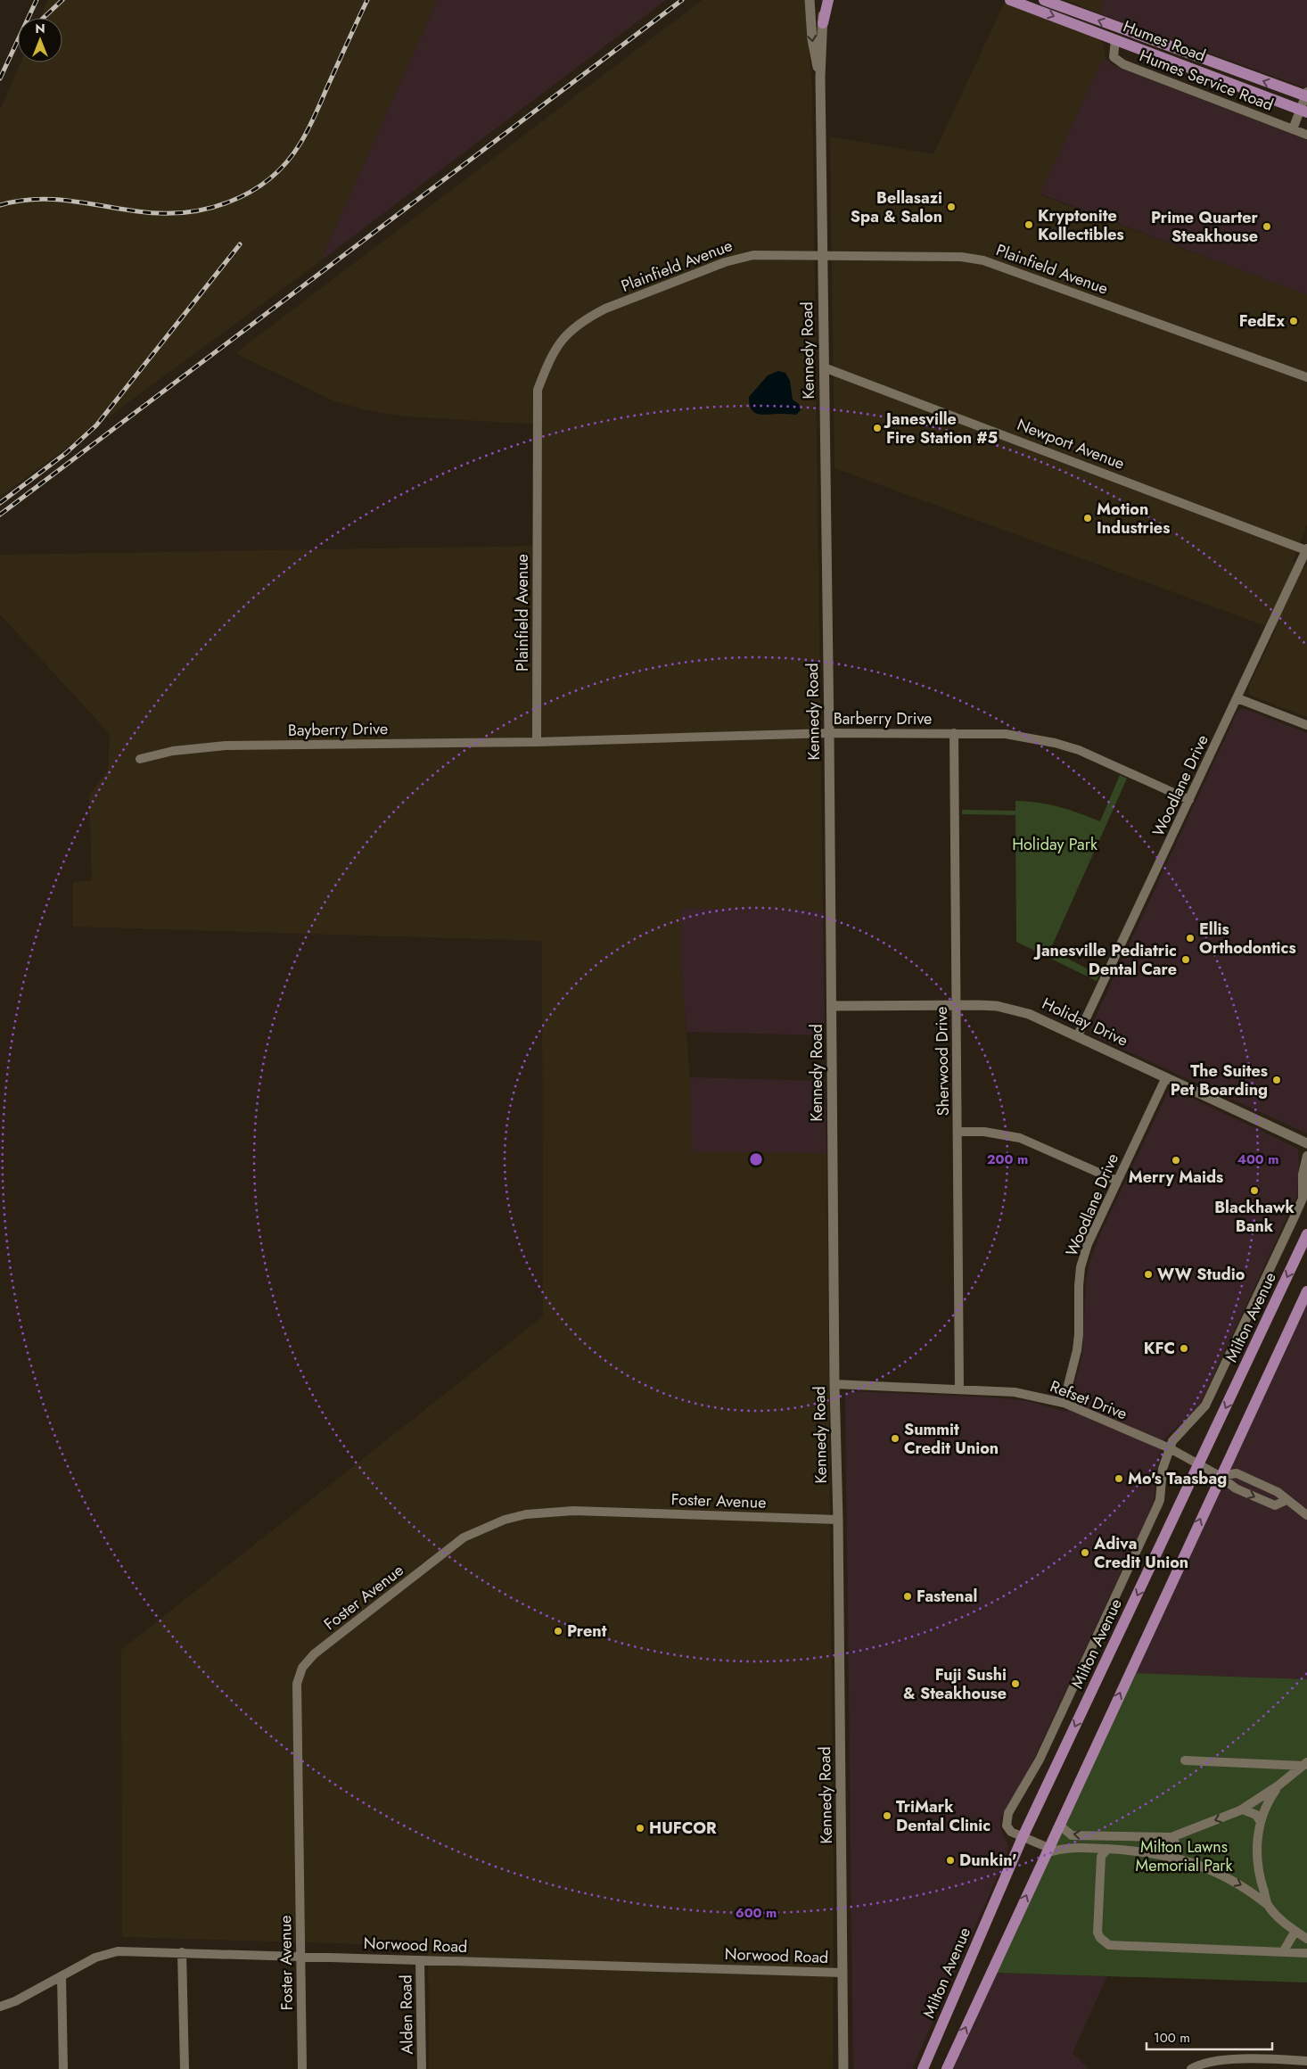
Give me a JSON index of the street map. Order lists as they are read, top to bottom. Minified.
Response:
{"streets":{"main road":["Humes Road","Milton Avenue"],"street":["Humes Service Road","Plainfield Avenue","Kennedy Road","Newport Avenue","Barberry Drive","Bayberry Drive","Woodlane Drive","Holiday Drive","Sherwood Drive","Refset Drive","Foster Avenue","Norwood Road","Alden Road"]},"crossings":[["Humes Road","Humes Service Road"],["Plainfield Avenue","Kennedy Road"],["Plainfield Avenue","Barberry Drive"],["Plainfield Avenue","Bayberry Drive"],["Kennedy Road","Newport Avenue"],["Kennedy Road","Barberry Drive"],["Kennedy Road","Holiday Drive"],["Kennedy Road","Refset Drive"],["Kennedy Road","Foster Avenue"],["Kennedy Road","Norwood Road"],["Newport Avenue","Woodlane Drive"],["Barberry Drive","Bayberry Drive"],["Barberry Drive","Woodlane Drive"],["Barberry Drive","Sherwood Drive"],["Woodlane Drive","Holiday Drive"],["Woodlane Drive","Refset Drive"],["Holiday Drive","Sherwood Drive"],["Sherwood Drive","Refset Drive"],["Milton Avenue","Refset Drive"],["Foster Avenue","Norwood Road"],["Norwood Road","Alden Road"]],"parks":["Holiday Park","Milton Lawns Memorial Park"],"places":["Bellasazi Spa & Salon","Kryptonite Kollectibles","Prime Quarter Steakhouse","FedEx","Janesville Fire Station #5","Motion Industries","Ellis Orthodontics","Janesville Pediatric Dental Care","The Suites Pet Boarding","Merry Maids","Blackhawk Bank","WW Studio","KFC","Summit Credit Union","Mo's Taasbag","Adiva Credit Union","Fastenal","Prent","Fuji Sushi & Steakhouse","TriMark Dental Clinic","HUFCOR","Dunkin'"],"scale_bar":"100 m","north":"top","rings":["200 m","400 m","600 m"]}
